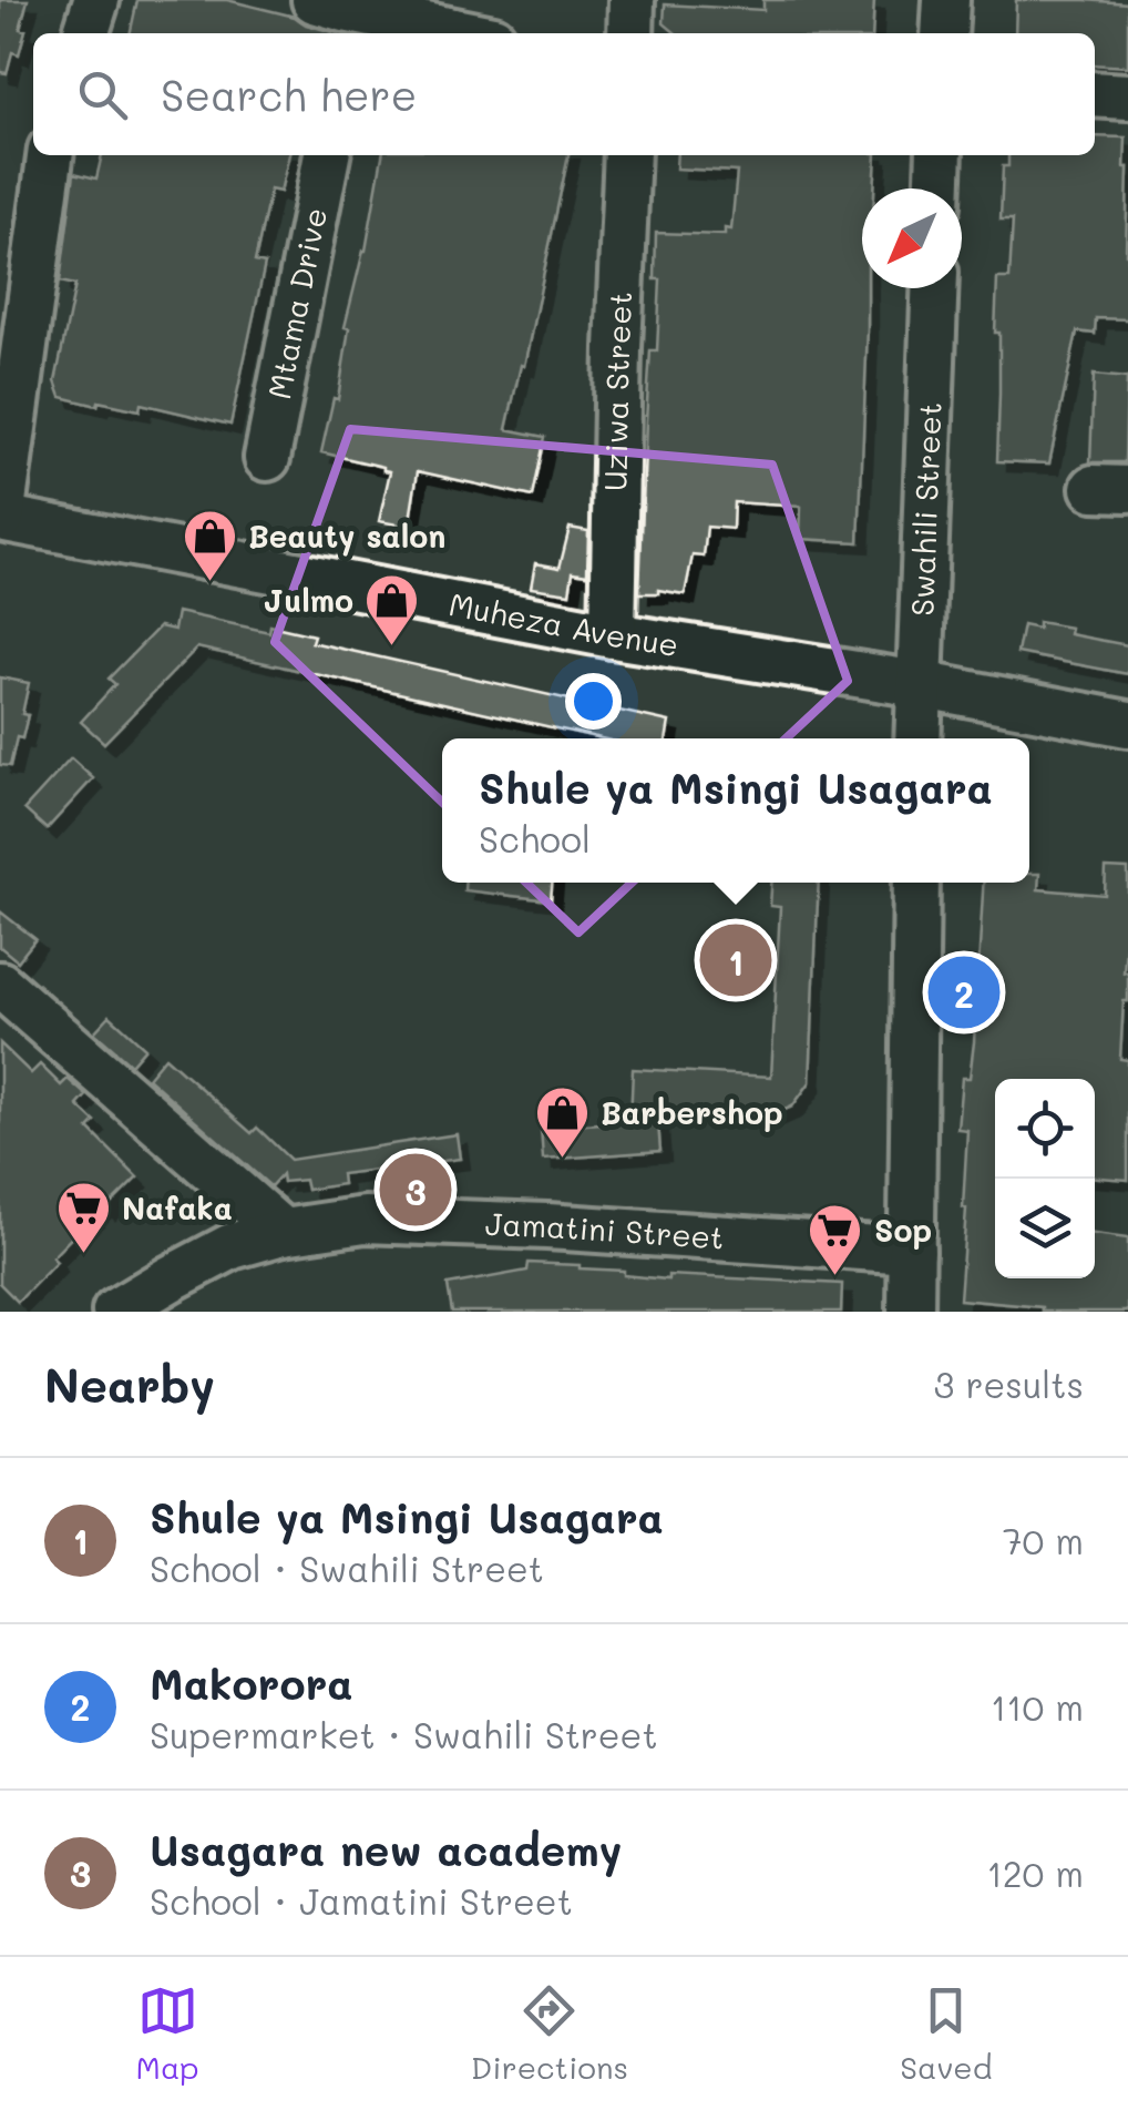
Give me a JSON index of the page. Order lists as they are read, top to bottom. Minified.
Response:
{"streets":{"street":["Mtama Drive","Uziwa Street","Swahili Street","Muheza Avenue","Jamatini Street"]},"crossings":[["Uziwa Street","Muheza Avenue"],["Swahili Street","Muheza Avenue"]],"places":{"shop":["Beauty salon","Julmo","Barbershop"],"supermarket":["Nafaka","Sop"]},"north":"bottom left","page":{"search":"Search here","popup":["Shule ya Msingi Usagara","School"],"pins":["1","2","3"],"heading":["Nearby","3 results"],"list":[{"mark":"1","name":"Shule ya Msingi Usagara","note":"School · Swahili Street","value":"70 m"},{"mark":"2","name":"Makorora","note":"Supermarket · Swahili Street","value":"110 m"},{"mark":"3","name":"Usagara new academy","note":"School · Jamatini Street","value":"120 m"}],"nav":["Map","Directions","Saved"]}}
